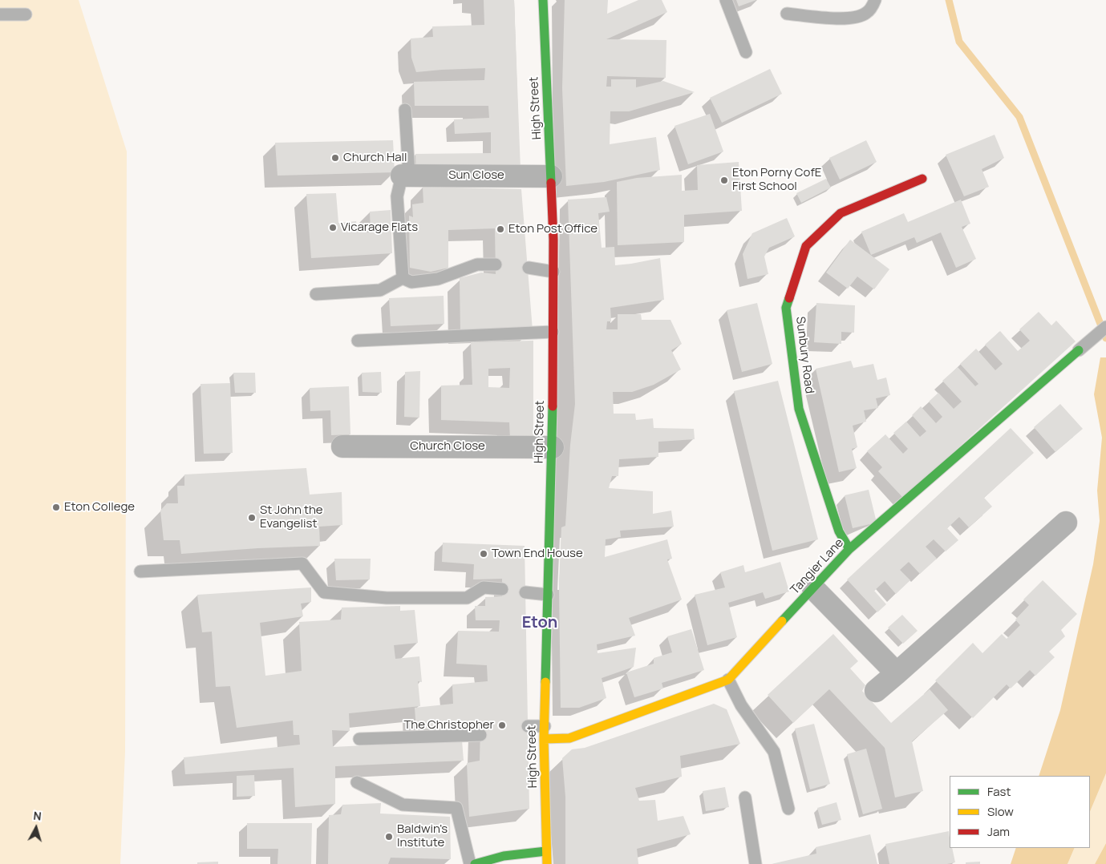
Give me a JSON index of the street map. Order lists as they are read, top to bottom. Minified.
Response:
{"streets":{"street":["High Street","Sun Close","Sunbury Road","Church Close","Tangier Lane"]},"crossings":[["High Street","Sun Close"],["High Street","Church Close"],["High Street","Tangier Lane"],["Sunbury Road","Tangier Lane"]],"districts":["Eton"],"places":["Church Hall","Eton Porny CofE First School","Vicarage Flats","Eton Post Office","Eton College","St John the Evangelist","Town End House","The Christopher","Baldwin's Institute"],"legend":["Fast","Slow","Jam"],"north":"top"}
